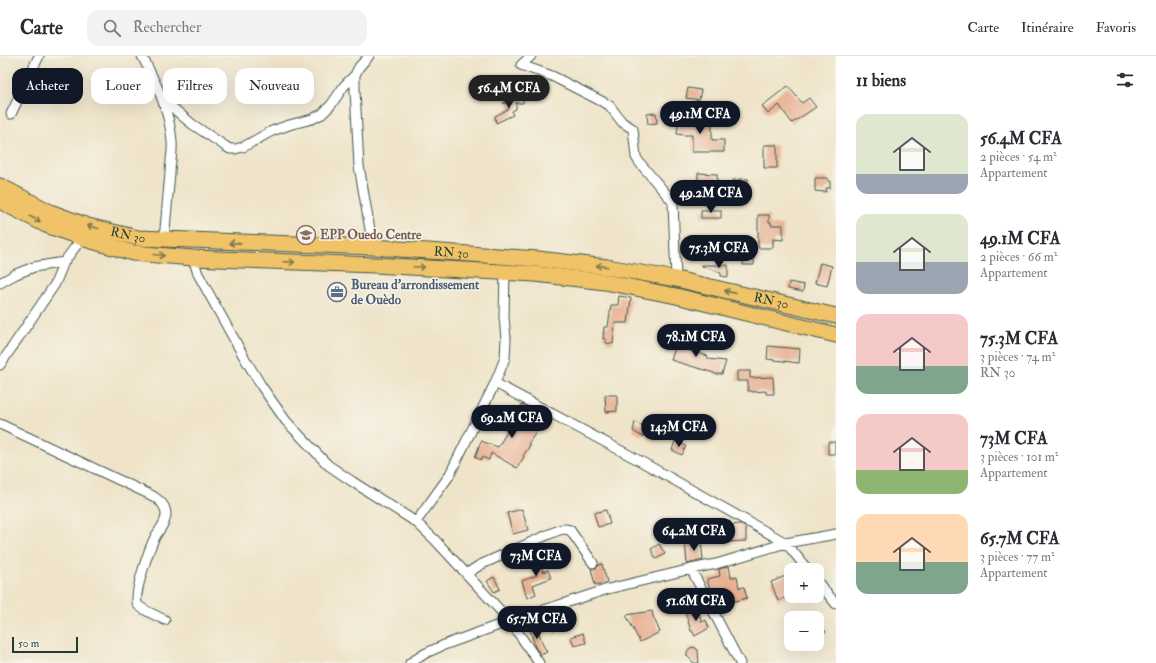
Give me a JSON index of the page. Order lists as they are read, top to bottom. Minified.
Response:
{"streets":{"main road":["RN 30"]},"places":{"school or university":["EPP Ouedo Centre"],"office":["Bureau d'arrondissement de Ouèdo"]},"scale_bar":"50 m","page":{"header":"Carte","search":"Rechercher","nav":["Carte","Itinéraire","Favoris"],"heading":"11 biens","chip":["Acheter","Louer","Filtres","Nouveau"],"price":["56.4M CFA","49.1M CFA","49.2M CFA","75.3M CFA","78.1M CFA","69.2M CFA","143M CFA","64.2M CFA","73M CFA","51.6M CFA","65.7M CFA"],"list":[{"name":"56.4M CFA","note":"2 pièces · 54 m² · Appartement"},{"name":"49.1M CFA","note":"2 pièces · 66 m² · Appartement"},{"name":"75.3M CFA","note":"3 pièces · 74 m² · RN 30"},{"name":"73M CFA","note":"3 pièces · 101 m² · Appartement"},{"name":"65.7M CFA","note":"3 pièces · 77 m² · Appartement"}],"map_buttons":["+","−"],"scale":"50 m"}}
